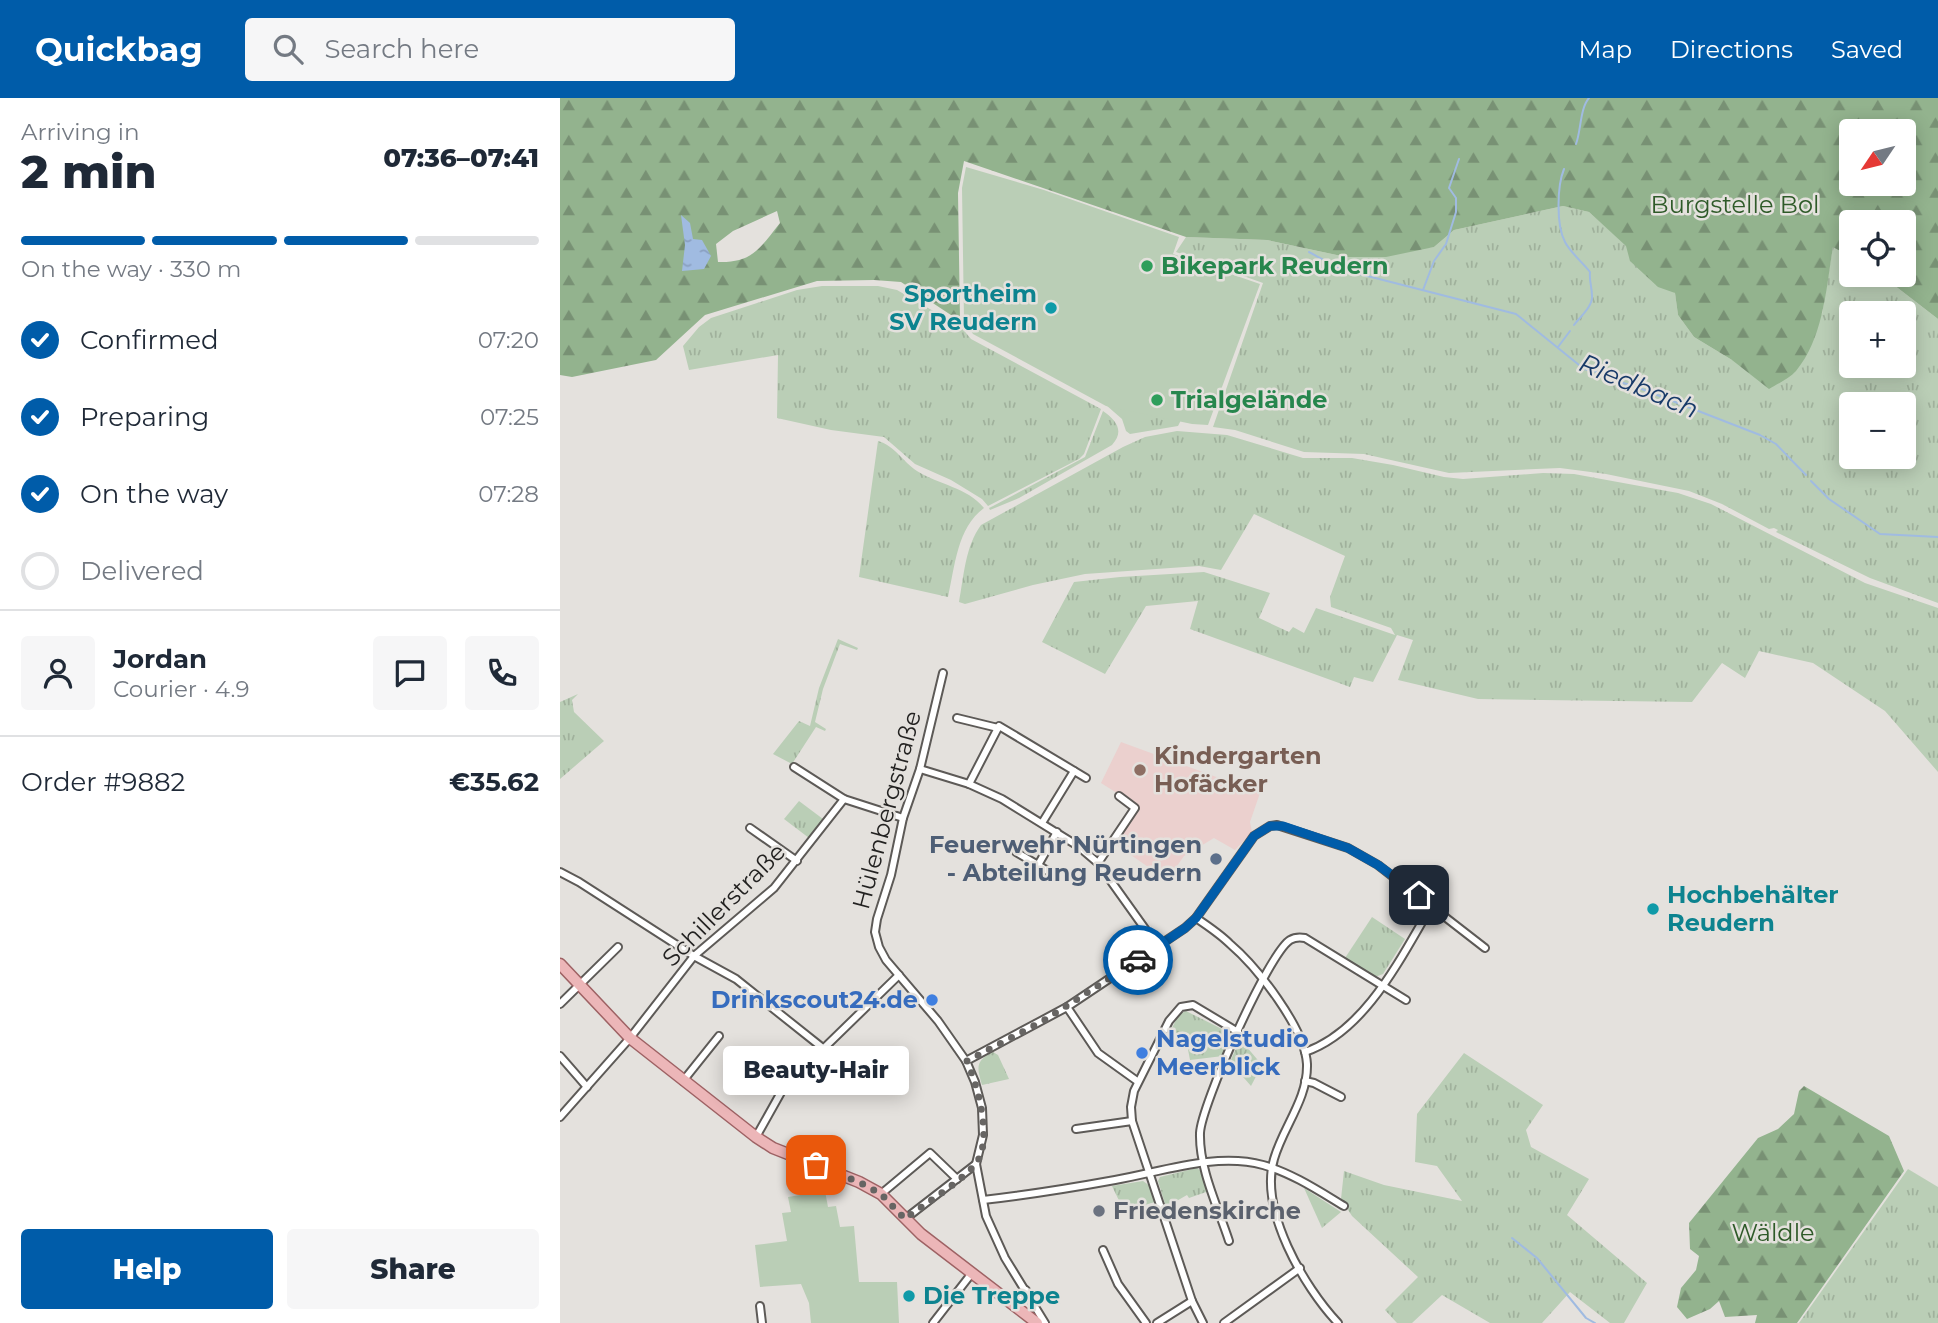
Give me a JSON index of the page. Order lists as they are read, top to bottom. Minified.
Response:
{"streets":{"street":["Hülenbergstraße","Schillerstraße"]},"water":["Riedbach"],"parks":["Burgstelle Bol","Wäldle"],"places":["Bikepark Reudern","Sportheim SV Reudern","Trialgelände","Kindergarten Hofäcker","Feuerwehr Nürtingen - Abteilung Reudern","Hochbehälter Reudern","Drinkscout24.de","Nagelstudio Meerblick","Beauty-Hair","Friedenskirche","Die Treppe"],"north":"bottom left","page":{"header":"Quickbag","search":"Search here","nav":["Map","Directions","Saved"],"heading":["2 min","Arriving in","07:36–07:41"],"panel":["Jordan","Courier · 4.9","Order #9882","€35.62"],"map_buttons":["+","−"],"bar":"On the way · 330 m","list":[["Confirmed","07:20"],["Preparing","07:25"],["On the way","07:28"],"Delivered"],"bubble":"Beauty-Hair","buttons":["Help","Share"]}}
